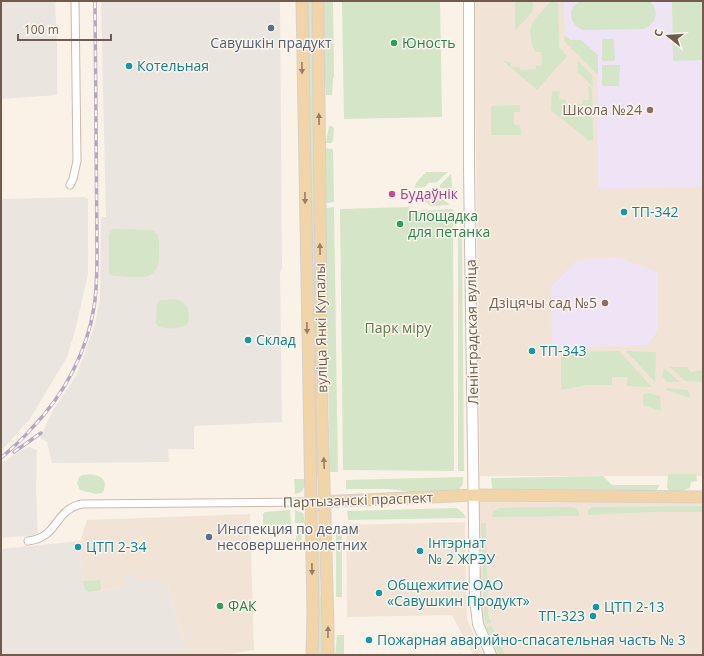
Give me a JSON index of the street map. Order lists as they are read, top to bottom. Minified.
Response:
{"streets":{"main road":["вуліца Янкі Купалы","Ленінградская вуліца","Партызанскі праспект"]},"crossings":[["вуліца Янкі Купалы","Партызанскі праспект"],["Ленінградская вуліца","Партызанскі праспект"]],"parks":["Парк міру"],"places":["Савушкін прадукт","Юность","Котельная","Школа №24","Будаўнік","ТП-342","Площадка для петанка","Дзіцячы сад №5","Склад","ТП-343","Инспекция по делам несовершеннолетних","ЦТП 2-34","Інтэрнат № 2 ЖРЭУ","Общежитие ОАО «Савушкин Продукт»","ФАК","ЦТП 2-13","ТП-323","Пожарная аварийно-спасательная часть № 3"],"scale_bar":"100 m","north":"left"}
